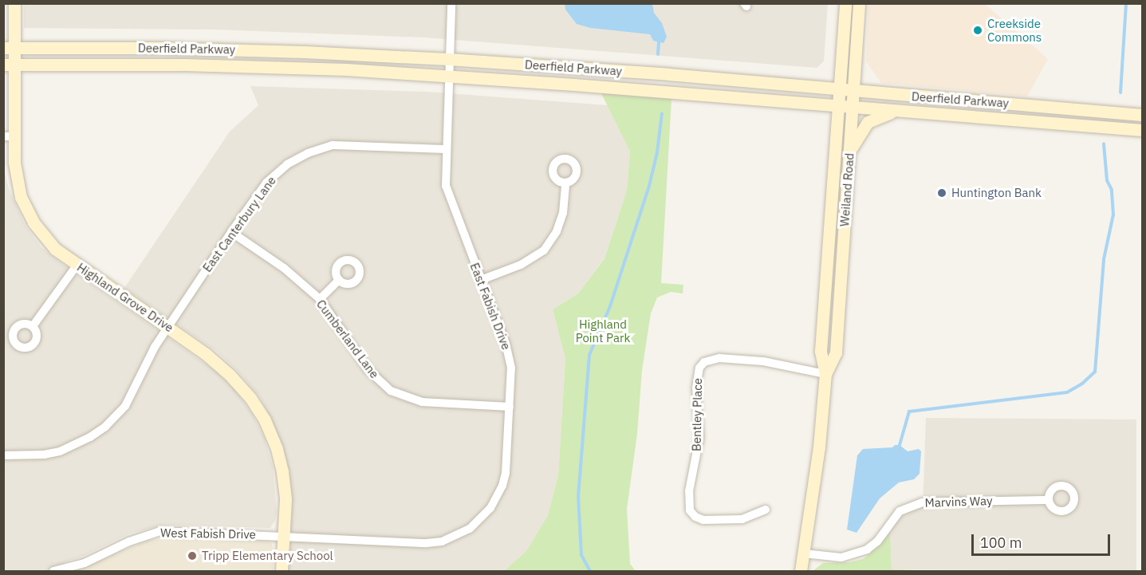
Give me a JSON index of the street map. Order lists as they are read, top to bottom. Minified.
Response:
{"streets":{"main road":["Deerfield Parkway","Weiland Road","Highland Grove Drive"],"street":["East Canterbury Lane","East Fabish Drive","Cumberland Lane","Bentley Place","Marvins Way","West Fabish Drive"]},"crossings":[["Deerfield Parkway","Weiland Road"],["Deerfield Parkway","Highland Grove Drive"],["Deerfield Parkway","East Fabish Drive"],["Weiland Road","Bentley Place"],["Weiland Road","Marvins Way"],["East Canterbury Lane","Highland Grove Drive"],["East Canterbury Lane","East Fabish Drive"],["East Canterbury Lane","Cumberland Lane"],["Highland Grove Drive","East Fabish Drive"],["Highland Grove Drive","West Fabish Drive"],["East Fabish Drive","Cumberland Lane"],["East Fabish Drive","West Fabish Drive"]],"parks":["Highland Point Park"],"places":["Creekside Commons","Huntington Bank","Tripp Elementary School"],"scale_bar":"100 m"}
